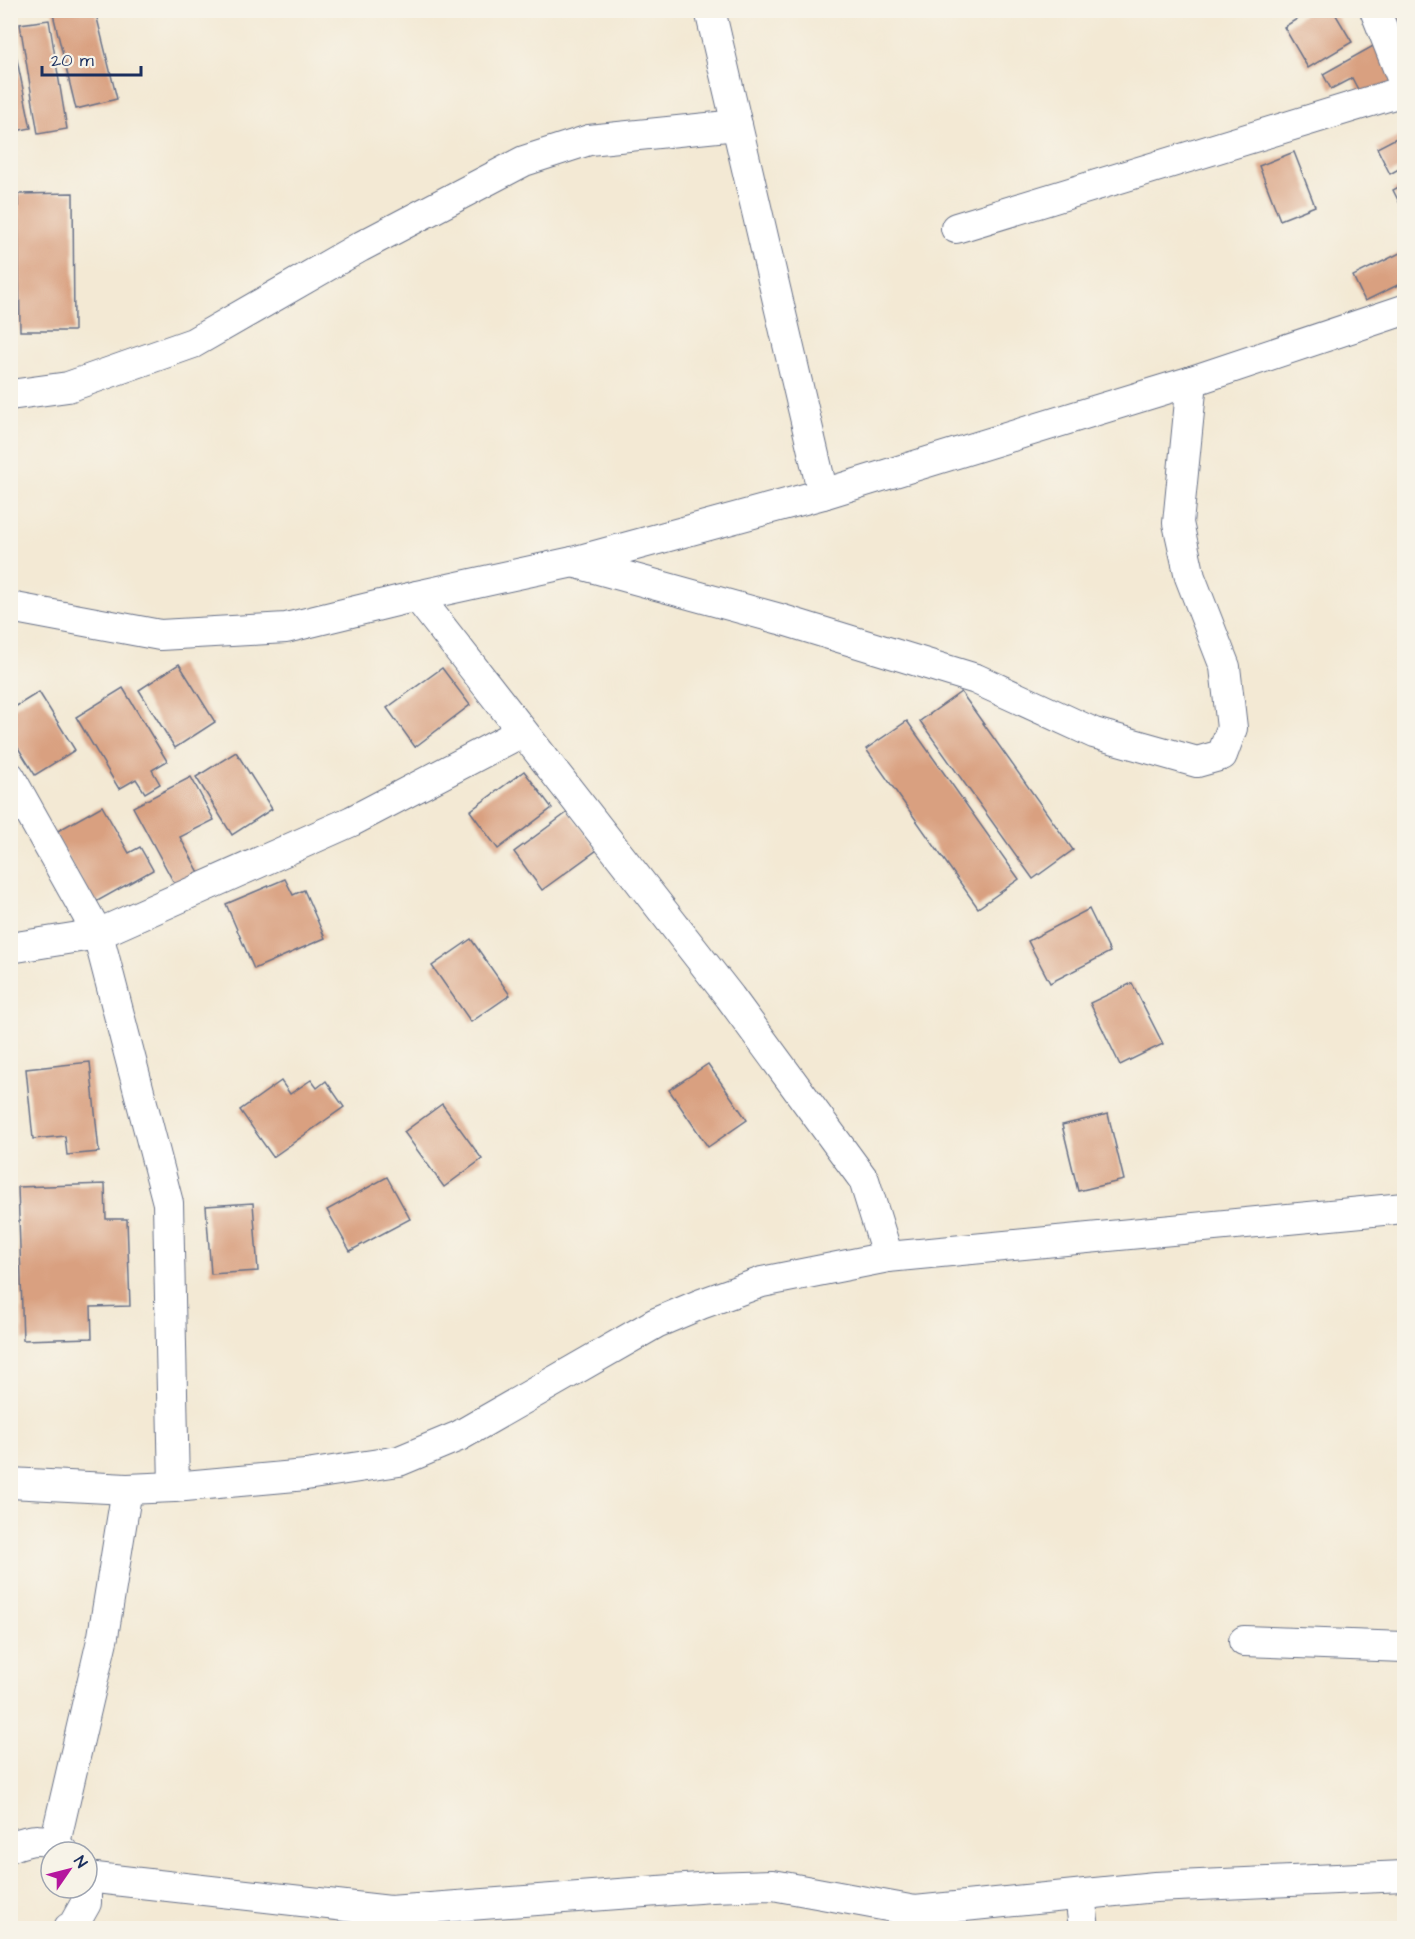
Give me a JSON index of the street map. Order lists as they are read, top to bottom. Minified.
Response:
{"scale_bar":"20 m","north":"top right"}
